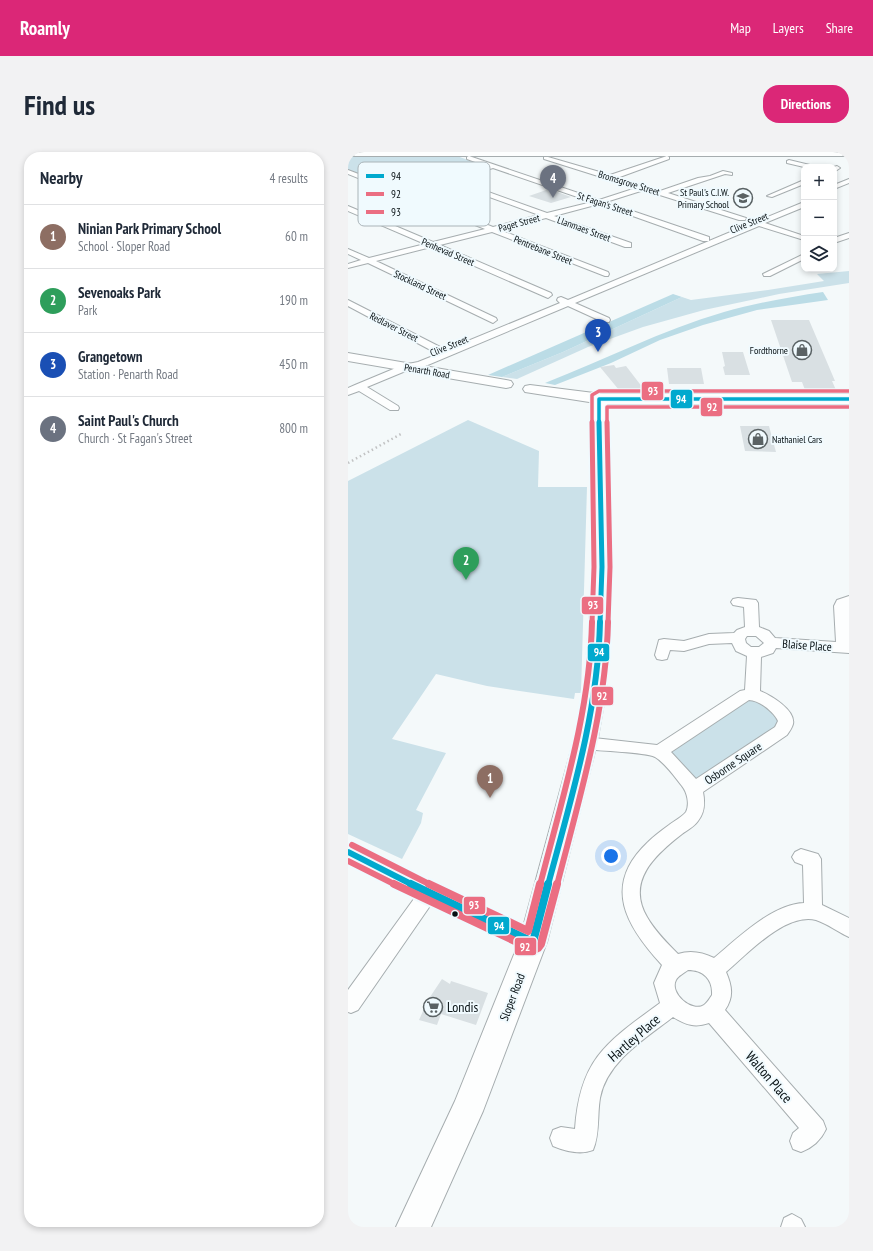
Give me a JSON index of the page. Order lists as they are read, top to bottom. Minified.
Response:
{"streets":{"street":["Bromsgrove Street","St Fagan's Street","Paget Street","Clive Street","Llanmaes Street","Pentrebane Street","Penhevad Street","Stockland Street","Redlaver Street","Penarth Road","Blaise Place","Osborne Square","Sloper Road","Hartley Place","Walton Place"]},"crossings":[["Bromsgrove Street","Paget Street"],["St Fagan's Street","Paget Street"],["St Fagan's Street","Clive Street"],["Paget Street","Llanmaes Street"],["Paget Street","Pentrebane Street"],["Paget Street","Penhevad Street"],["Paget Street","Stockland Street"],["Clive Street","Redlaver Street"],["Clive Street","Penarth Road"],["Penarth Road","Sloper Road"],["Hartley Place","Walton Place"]],"places":{"school or university":["St Paul's C.I.W. Primary School"],"shop":["Fordthorne","Nathaniel Cars"],"supermarket":["Londis"]},"lines":["transit line 93","transit line 94","transit line 92"],"legend":["94","92","93"],"page":{"header":"Roamly","nav":["Map","Layers","Share"],"buttons":"Directions","title":"Find us","heading":["Nearby","4 results"],"map_buttons":["+","−"],"pins":["4","3","2","1"],"list":[{"mark":"1","name":"Ninian Park Primary School","note":"School · Sloper Road","value":"60 m"},{"mark":"2","name":"Sevenoaks Park","note":"Park","value":"190 m"},{"mark":"3","name":"Grangetown","note":"Station · Penarth Road","value":"450 m"},{"mark":"4","name":"Saint Paul's Church","note":"Church · St Fagan's Street","value":"800 m"}]}}
